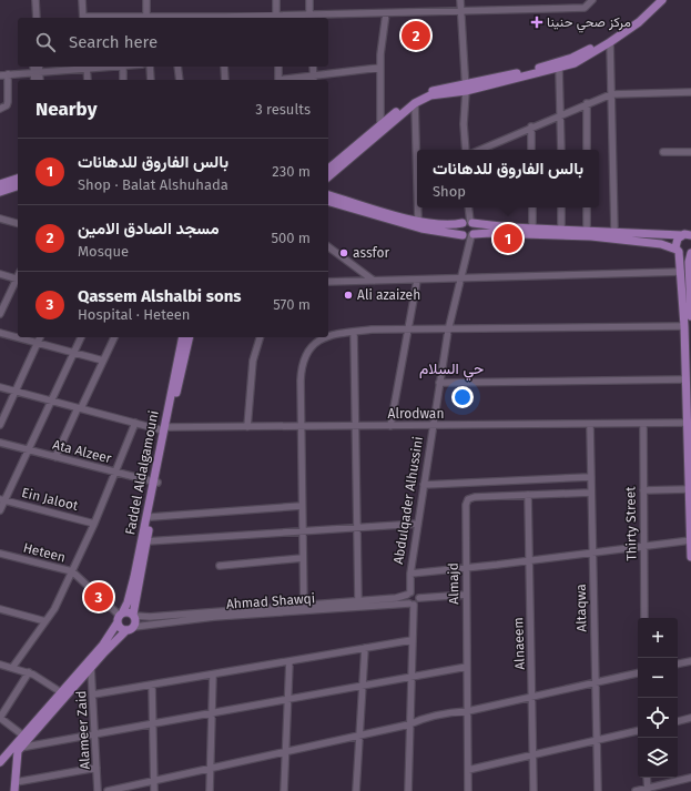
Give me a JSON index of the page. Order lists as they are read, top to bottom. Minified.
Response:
{"streets":{"main road":["Faddel Aldalgamouni"],"street":["Alrodwan","Ata Alzeer","Ein Jaloot","Abdulqader Alhussini","Thirty Street","Heteen","Almajd","Ahmad Shawqi","Altaqwa","Alnaeem","Alameer Zaid"]},"crossings":[["Alrodwan","Faddel Aldalgamouni"],["Alrodwan","Abdulqader Alhussini"],["Alrodwan","Thirty Street"],["Alrodwan","Altaqwa"],["Ata Alzeer","Faddel Aldalgamouni"],["Faddel Aldalgamouni","Heteen"],["Faddel Aldalgamouni","Ahmad Shawqi"],["Abdulqader Alhussini","Ahmad Shawqi"],["Heteen","Ahmad Shawqi"],["Almajd","Altaqwa"],["Almajd","Alnaeem"]],"districts":["حي السلام"],"places":{"health":["مركز صحي حنينا"],"other":["assfor","Ali azaizeh"]},"page":{"search":"Search here","pins":["2","1","3"],"heading":["Nearby","3 results"],"list":[{"mark":"1","name":"بالس الفاروق للدهانات","note":"Shop · Balat Alshuhada","value":"230 m"},{"mark":"2","name":"مسجد الصادق الامين","note":"Mosque","value":"500 m"},{"mark":"3","name":"Qassem Alshalbi sons","note":"Hospital · Heteen","value":"570 m"}],"popup":["بالس الفاروق للدهانات","Shop"],"map_buttons":["+","−"]}}
